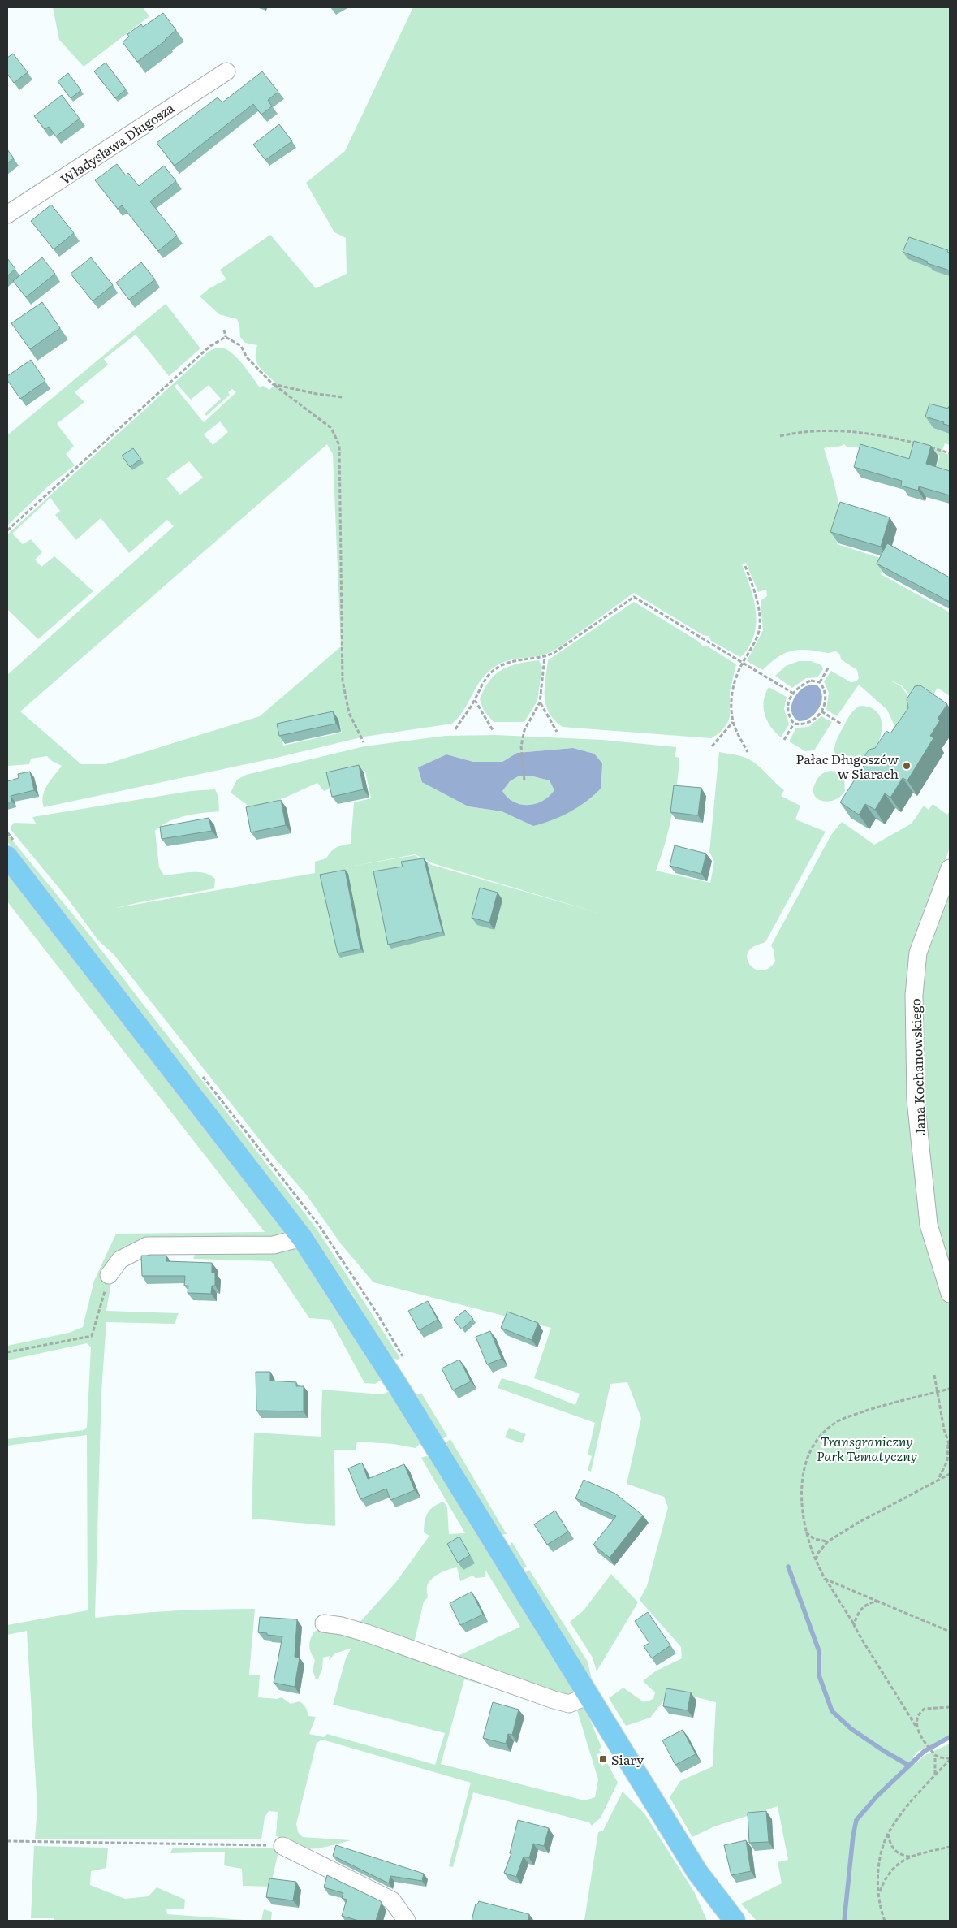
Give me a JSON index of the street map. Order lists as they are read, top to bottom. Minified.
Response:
{"streets":{"street":["Władysława Długosza","Jana Kochanowskiego"]},"parks":["Transgraniczny Park Tematyczny"],"places":{"other":["Pałac Długoszów w Siarach"],"transit":["Siary"]}}
